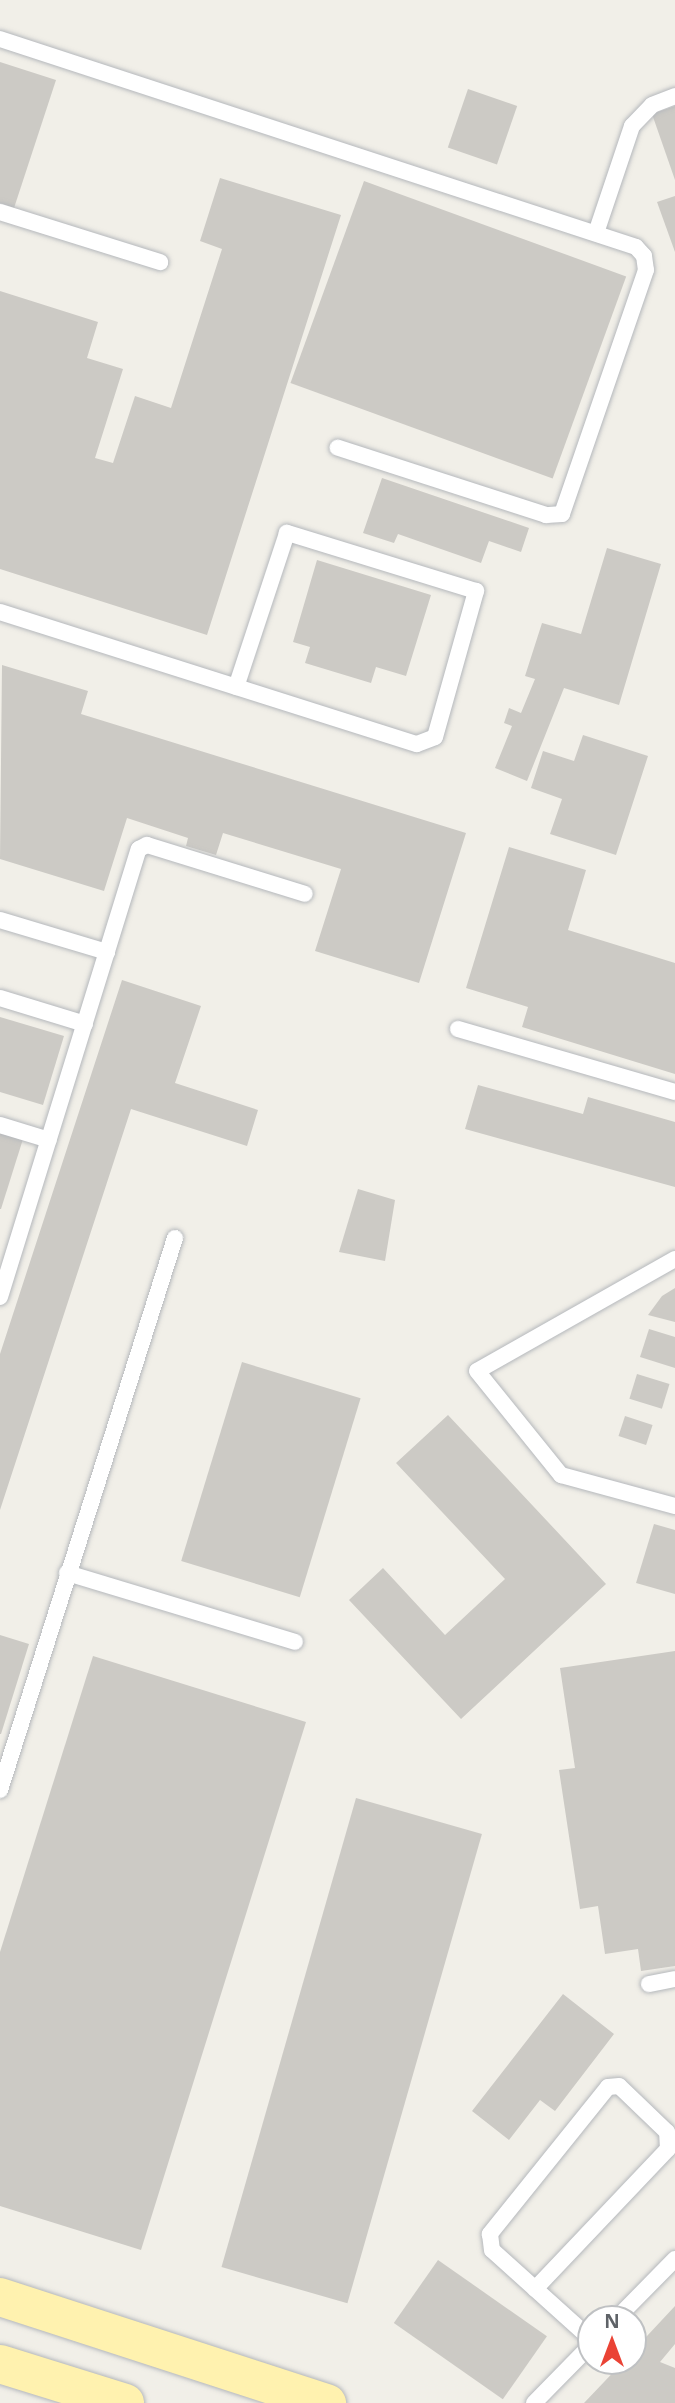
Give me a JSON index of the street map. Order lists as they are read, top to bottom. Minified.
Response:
{"north":"top"}
